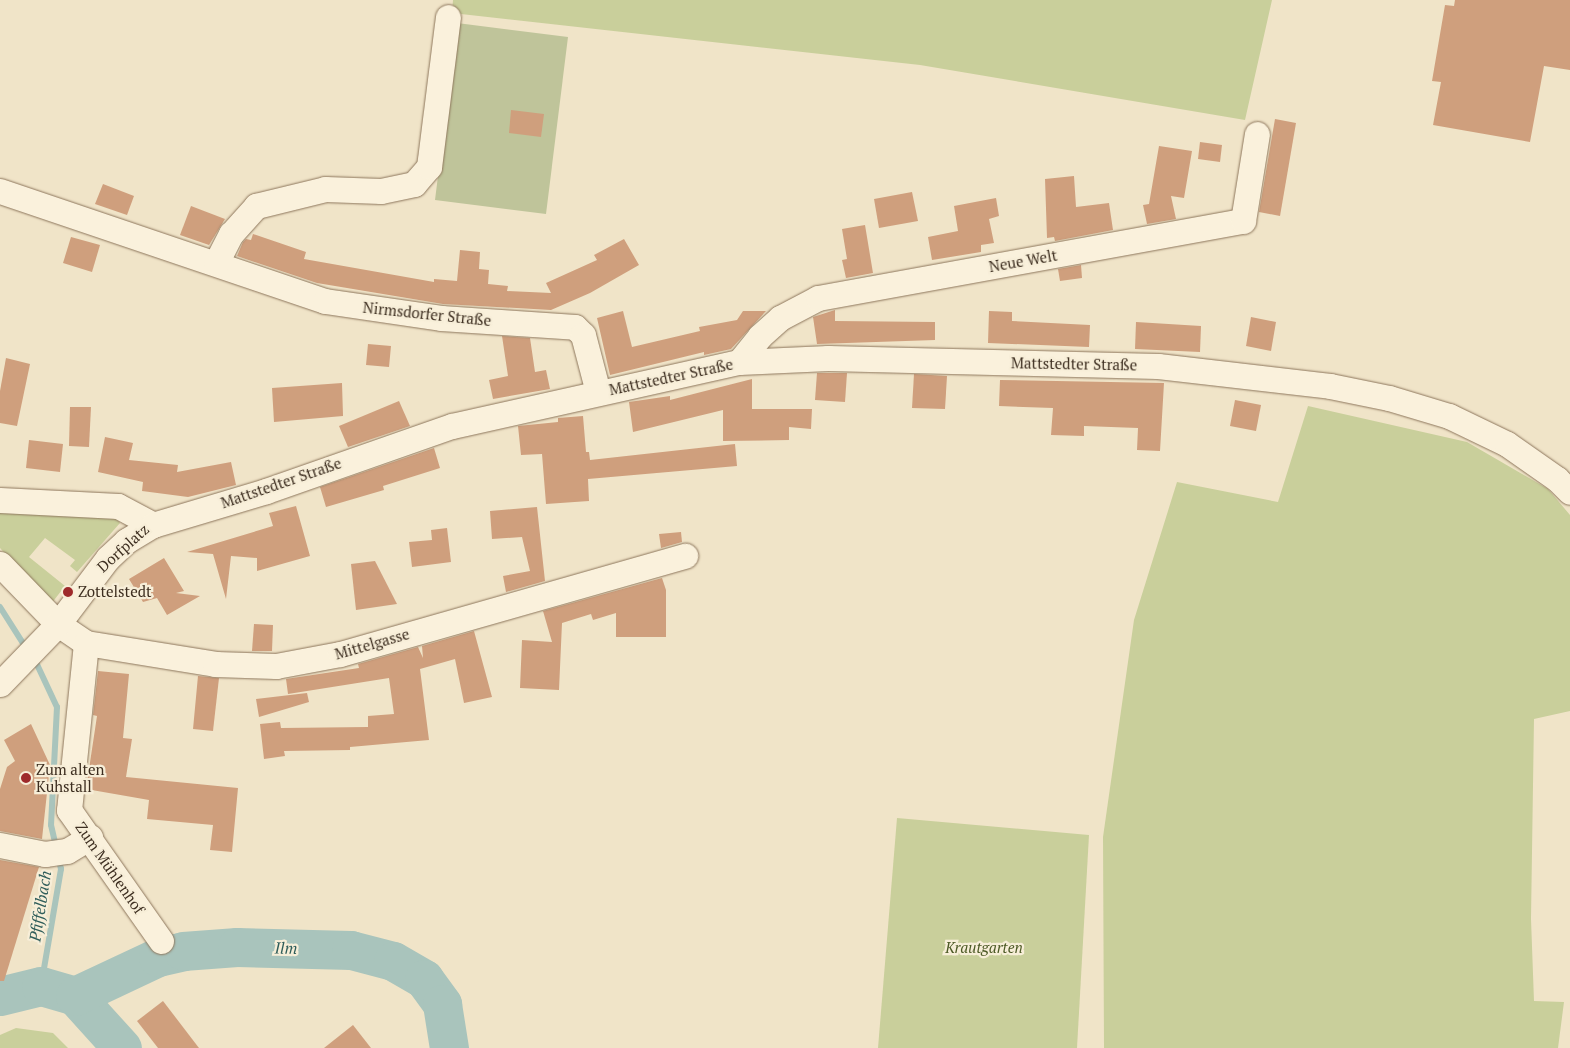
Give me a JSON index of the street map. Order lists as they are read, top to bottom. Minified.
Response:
{"streets":{"street":["Neue Welt","Nirmsdorfer Straße","Mattstedter Straße","Dorfplatz","Mittelgasse","Zum Mühlenhof"]},"crossings":[["Neue Welt","Mattstedter Straße"],["Nirmsdorfer Straße","Mattstedter Straße"],["Mattstedter Straße","Dorfplatz"],["Dorfplatz","Mittelgasse"],["Mittelgasse","Zum Mühlenhof"]],"water":["Pfiffelbach","Ilm"],"parks":["Krautgarten"],"places":["Zottelstedt","Zum alten Kuhstall"]}
